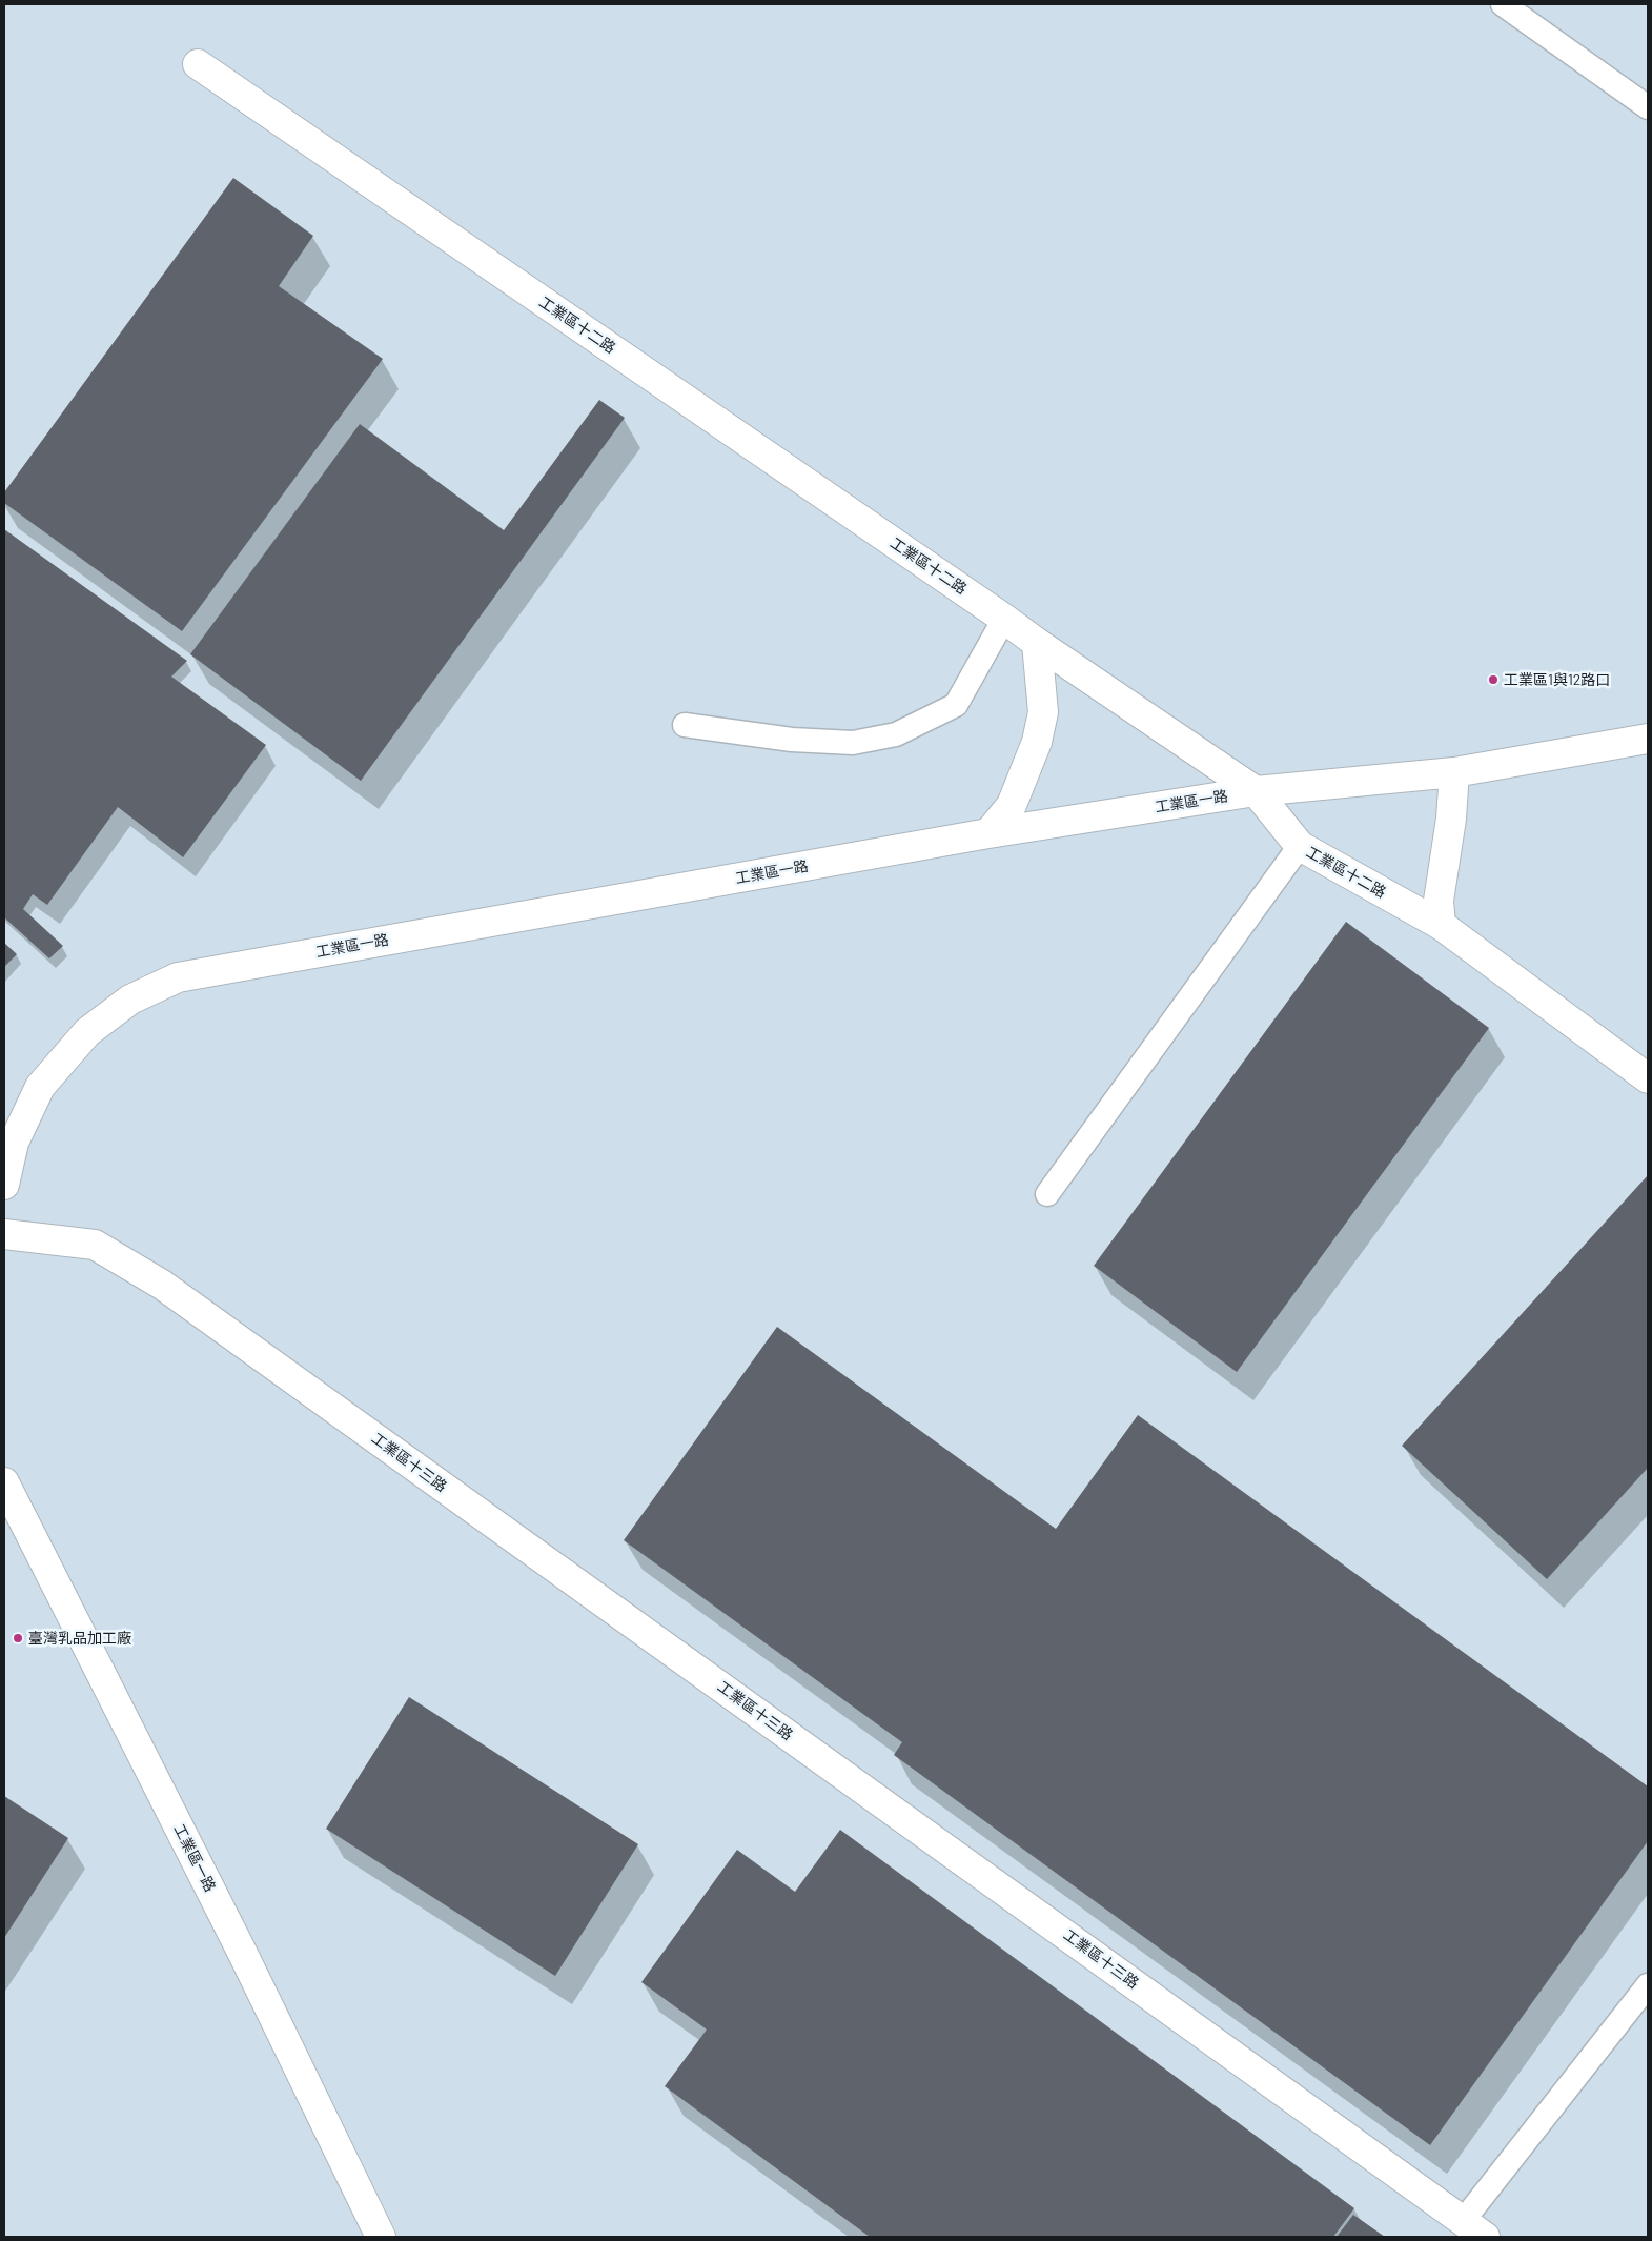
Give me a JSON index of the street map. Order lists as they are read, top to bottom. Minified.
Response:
{"streets":{"street":["工業區十二路","工業區一路","工業區十三路"]},"crossings":[["工業區十二路","工業區一路"]],"places":["工業區1與12路口","臺灣乳品加工廠"]}
